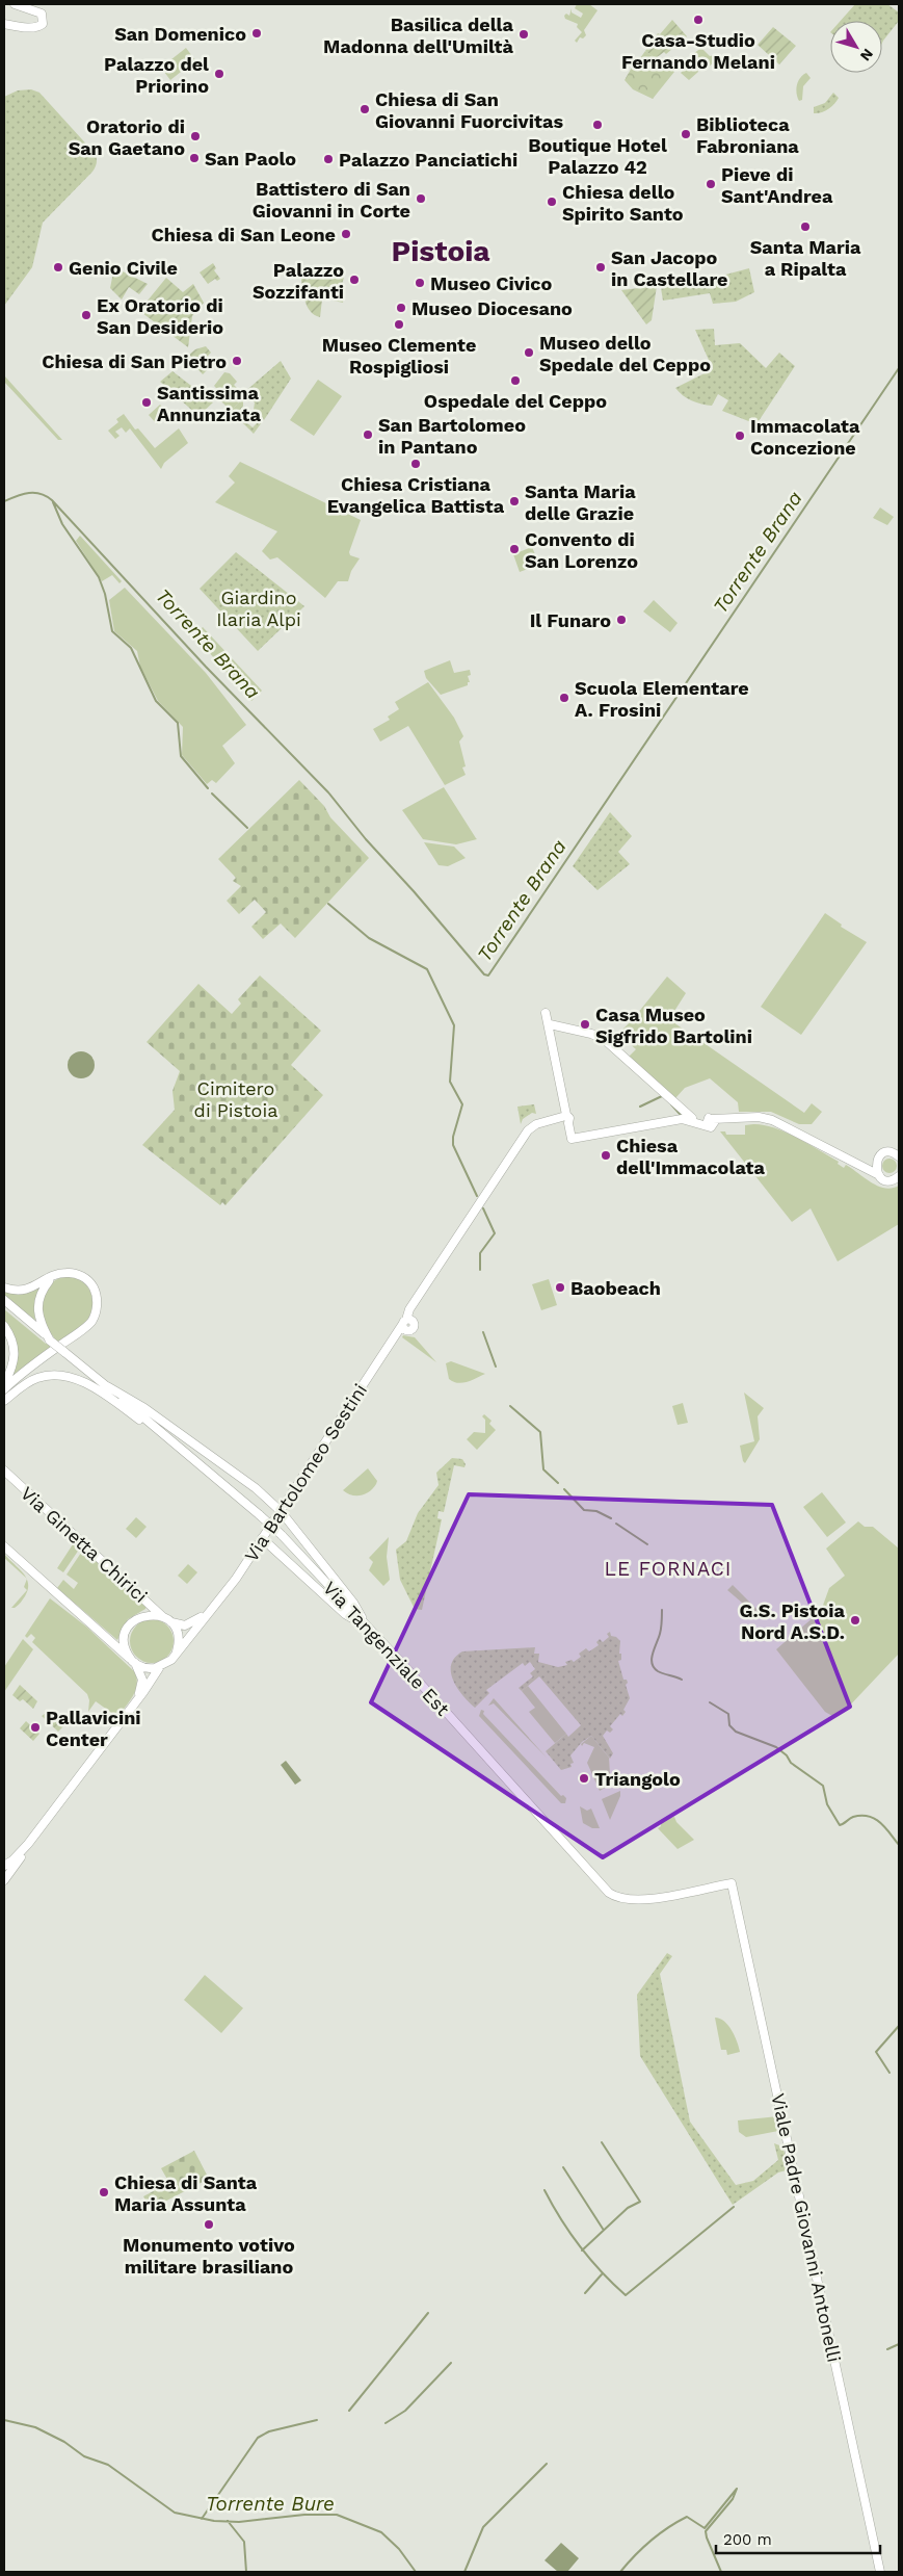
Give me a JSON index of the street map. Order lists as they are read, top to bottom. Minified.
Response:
{"streets":{"main road":["Via Bartolomeo Sestini","Via Ginetta Chirici","Via Tangenziale Est","Viale Padre Giovanni Antonelli"]},"crossings":[["Via Tangenziale Est","Viale Padre Giovanni Antonelli"]],"districts":["Pistoia","LE FORNACI"],"water":["Torrente Brana","Torrente Bure"],"parks":["Giardino Ilaria Alpi","Cimitero di Pistoia"],"places":["Casa-Studio Fernando Melani","San Domenico","Basilica della Madonna dell'Umiltà","Palazzo del Priorino","Chiesa di San Giovanni Fuorcivitas","Boutique Hotel Palazzo 42","Biblioteca Fabroniana","Oratorio di San Gaetano","San Paolo","Palazzo Panciatichi","Pieve di Sant'Andrea","Battistero di San Giovanni in Corte","Chiesa dello Spirito Santo","Santa Maria a Ripalta","Chiesa di San Leone","Genio Civile","San Jacopo in Castellare","Palazzo Sozzifanti","Museo Civico","Museo Diocesano","Ex Oratorio di San Desiderio","Museo Clemente Rospigliosi","Museo dello Spedale del Ceppo","Chiesa di San Pietro","Ospedale del Ceppo","Santissima Annunziata","San Bartolomeo in Pantano","Immacolata Concezione","Chiesa Cristiana Evangelica Battista","Santa Maria delle Grazie","Convento di San Lorenzo","Il Funaro","Scuola Elementare A. Frosini","Casa Museo Sigfrido Bartolini","Chiesa dell'Immacolata","Baobeach","G.S. Pistoia Nord A.S.D.","Pallavicini Center","Triangolo","Chiesa di Santa Maria Assunta","Monumento votivo militare brasiliano"],"scale_bar":"200 m","north":"bottom right"}
